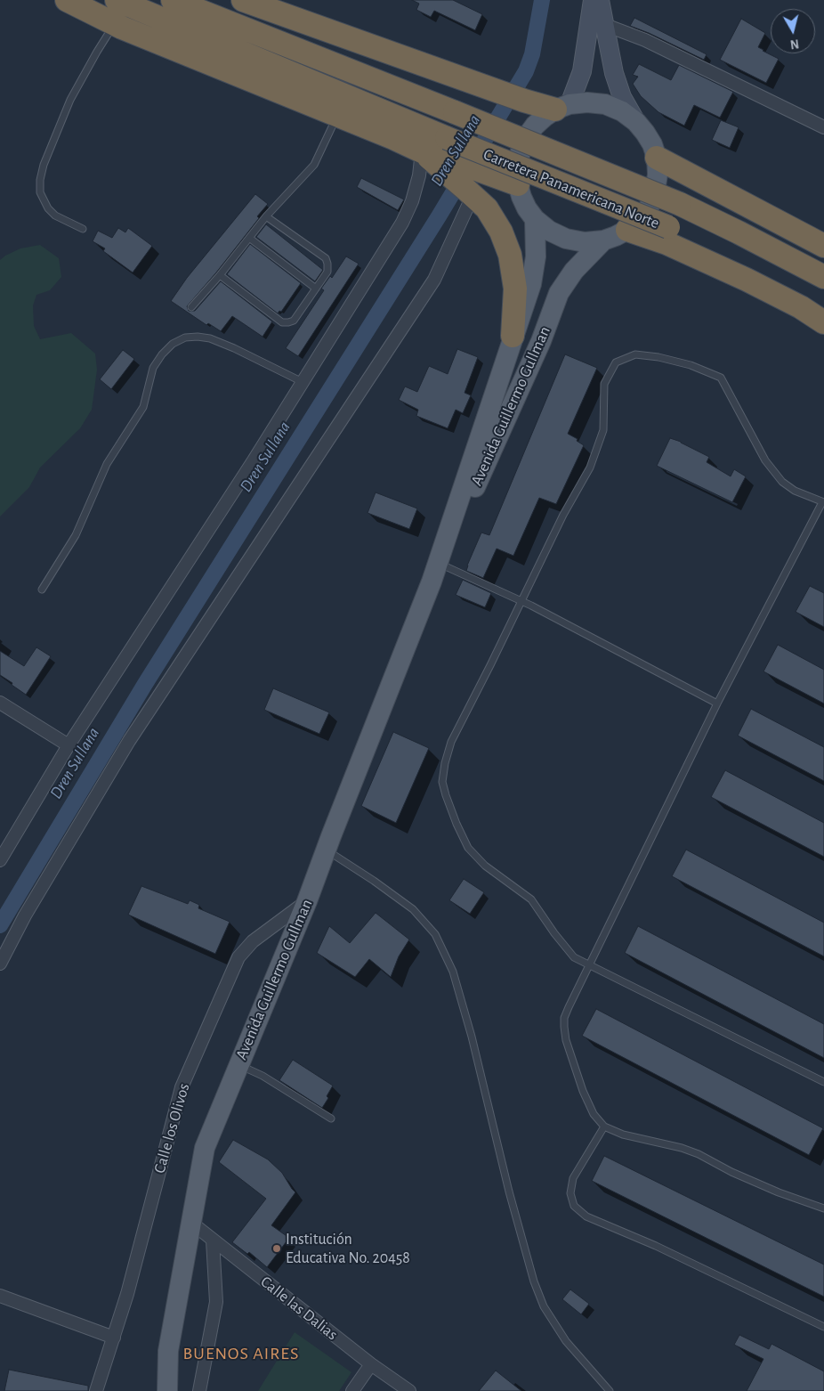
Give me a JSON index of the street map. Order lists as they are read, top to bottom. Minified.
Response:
{"streets":{"highway":["Carretera Panamericana Norte"],"main road":["Avenida Guillermo Gullman"],"street":["Calle los Olivos","Calle las Dalias"]},"crossings":[["Avenida Guillermo Gullman","Calle los Olivos"],["Avenida Guillermo Gullman","Calle las Dalias"]],"districts":["BUENOS AIRES"],"water":["Dren Sullana"],"places":["Institución Educativa No. 20458"],"north":"bottom"}
